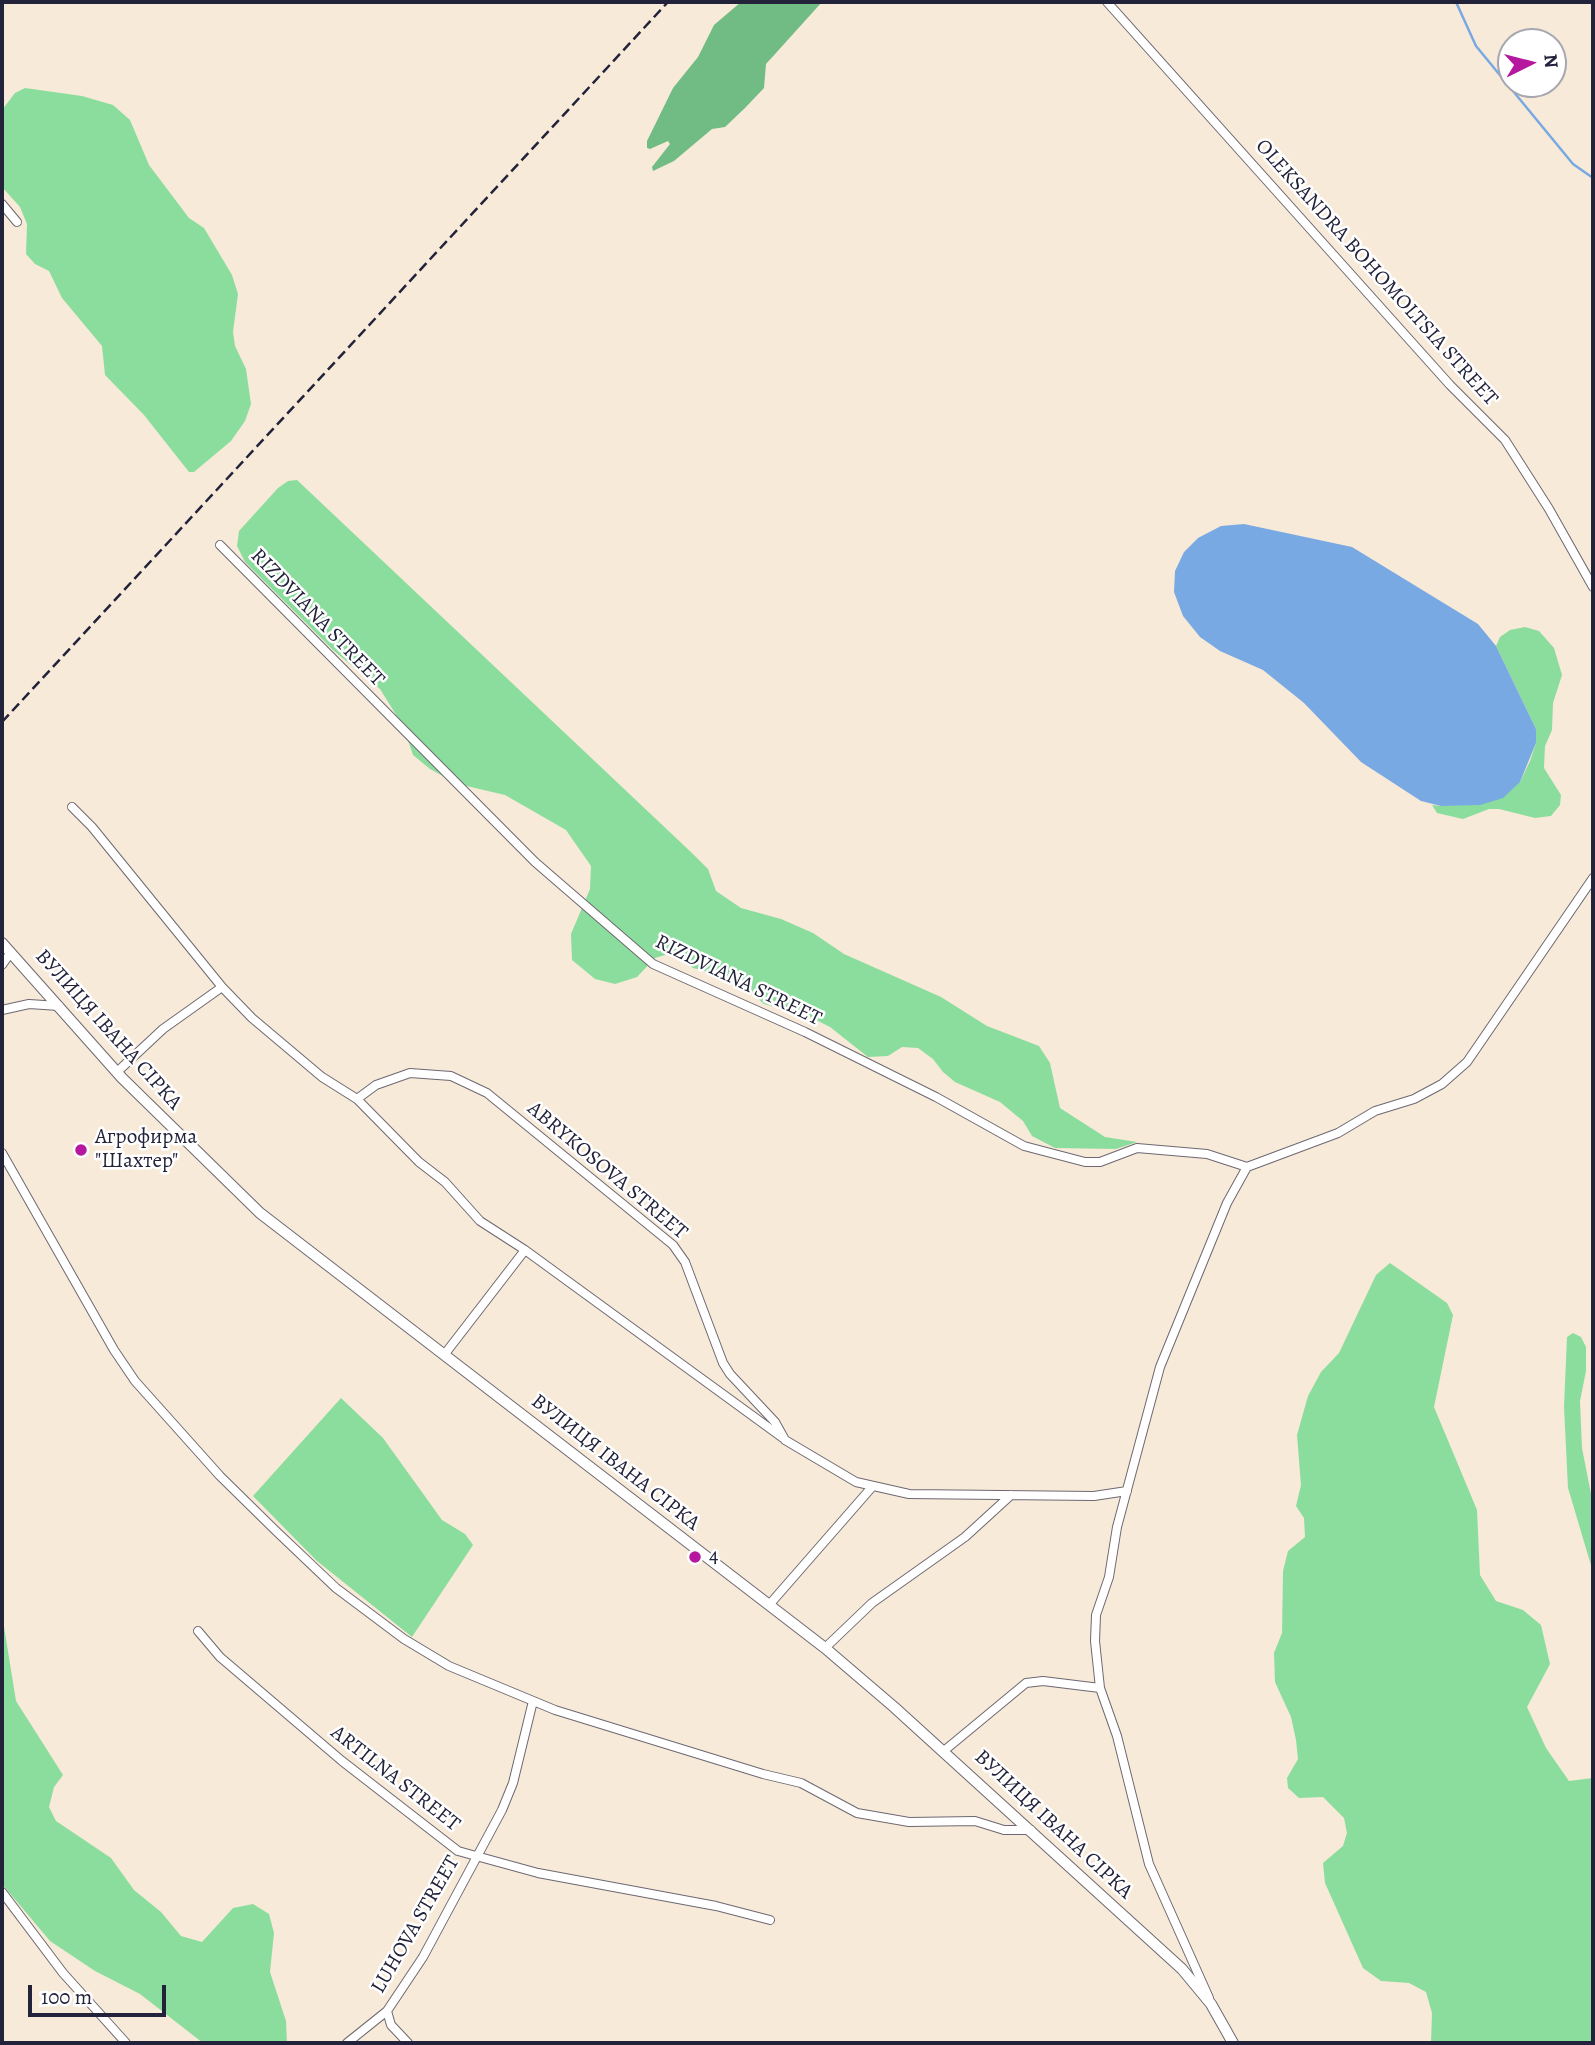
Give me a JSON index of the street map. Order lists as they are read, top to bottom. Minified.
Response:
{"streets":{"street":["OLEKSANDRA BOHOMOLTSIA STREET","RIZDVIANA STREET","ВУЛИЦЯ ІВАНА СІРКА","ABRYKOSOVA STREET","ARTILNA STREET","LUHOVA STREET"]},"crossings":[["ARTILNA STREET","LUHOVA STREET"]],"places":["Агрофирма \"Шахтер\"","4"],"scale_bar":"100 m","north":"right"}
